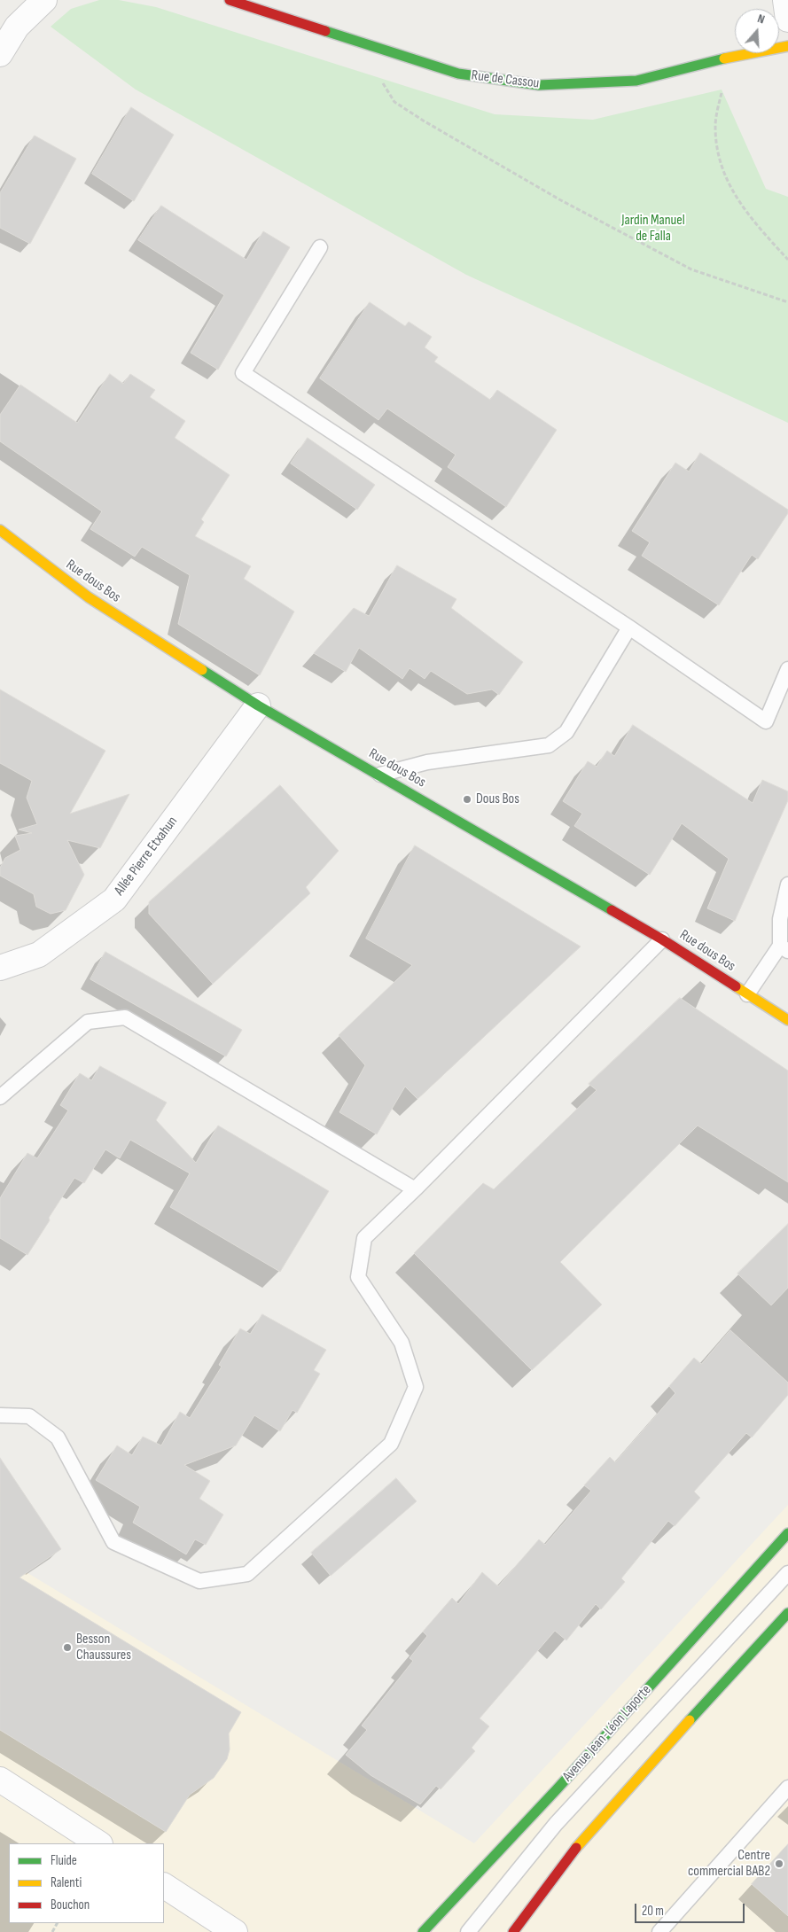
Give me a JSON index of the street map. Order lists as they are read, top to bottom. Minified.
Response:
{"streets":{"street":["Rue de Cassou","Rue dous Bos","Allée Pierre Etxahun","Avenue Jean-Léon Laporte"]},"crossings":[["Rue dous Bos","Allée Pierre Etxahun"]],"parks":["Jardin Manuel de Falla"],"places":["Dous Bos","Besson Chaussures","Centre commercial BAB2"],"legend":["Fluide","Ralenti","Bouchon"],"scale_bar":"20 m","north":"top"}
